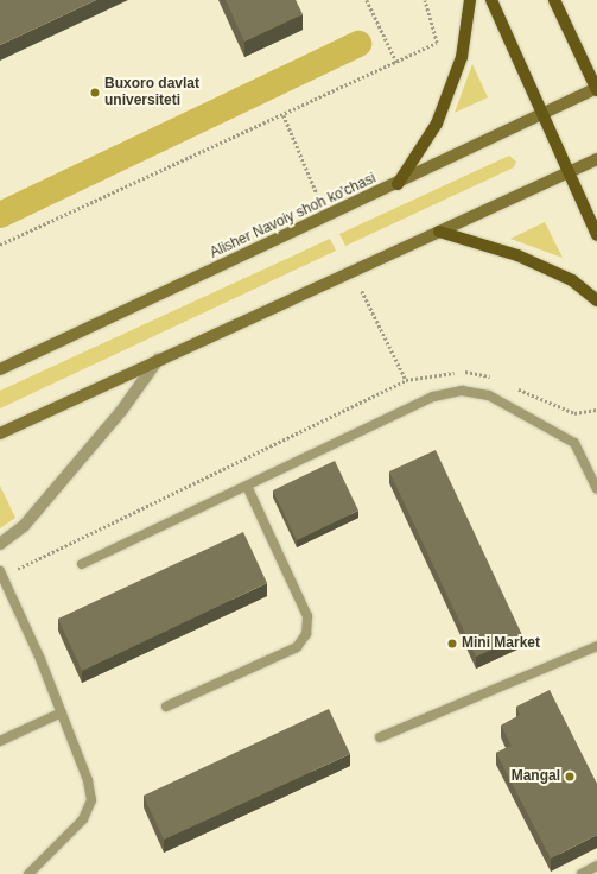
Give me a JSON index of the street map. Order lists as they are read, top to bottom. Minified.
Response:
{"streets":{"main road":["Alisher Navoiy shoh ko'chasi"]},"places":["Buxoro davlat universiteti","Mini Market","Mangal"]}
